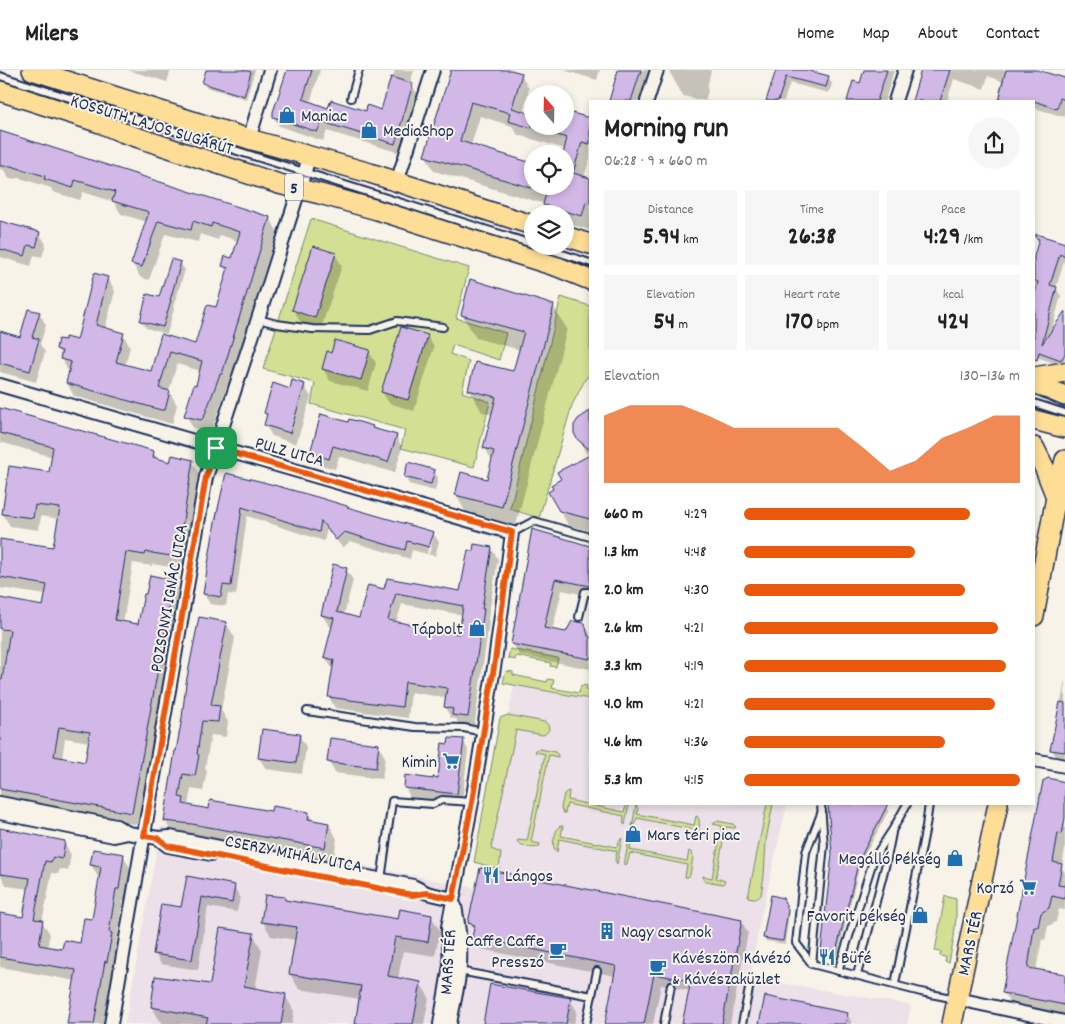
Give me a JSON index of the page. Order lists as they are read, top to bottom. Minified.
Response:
{"streets":{"main road":["KOSSUTH LAJOS SUGÁRÚT","5","MARS TÉR"],"street":["PULZ UTCA","POZSONYI IGNÁC UTCA","CSERZY MIHÁLY UTCA"]},"crossings":[["KOSSUTH LAJOS SUGÁRÚT","POZSONYI IGNÁC UTCA"],["PULZ UTCA","POZSONYI IGNÁC UTCA"],["PULZ UTCA","MARS TÉR"],["POZSONYI IGNÁC UTCA","CSERZY MIHÁLY UTCA"],["CSERZY MIHÁLY UTCA","MARS TÉR"]],"places":{"shop":["Maniac","MediaShop","Tápbolt","Mars téri piac","Megálló Pékség","Favorit pékség"],"supermarket":["Kimin","Korzó"],"restaurant":["Lángos","Büfé"],"building":["Nagy csarnok"],"cafe":["Caffe Caffe Presszó","Kávészöm Kávézó & Kávészaküzlet"]},"north":"top","page":{"header":"Milers","nav":["Home","Map","About","Contact"],"heading":["Morning run","06:28 · 9 × 660 m"],"stats":[["Distance","5.94 km"],["Time","26:38"],["Pace","4:29 /km"],["Elevation","54 m"],["Heart rate","170 bpm"],["kcal","424"]],"chart":["Elevation","130–136 m"],"list":[{"name":"660 m","note":"4:29"},{"name":"1.3 km","note":"4:48"},{"name":"2.0 km","note":"4:30"},{"name":"2.6 km","note":"4:21"},{"name":"3.3 km","note":"4:19"},{"name":"4.0 km","note":"4:21"},{"name":"4.6 km","note":"4:36"},{"name":"5.3 km","note":"4:15"}]}}
